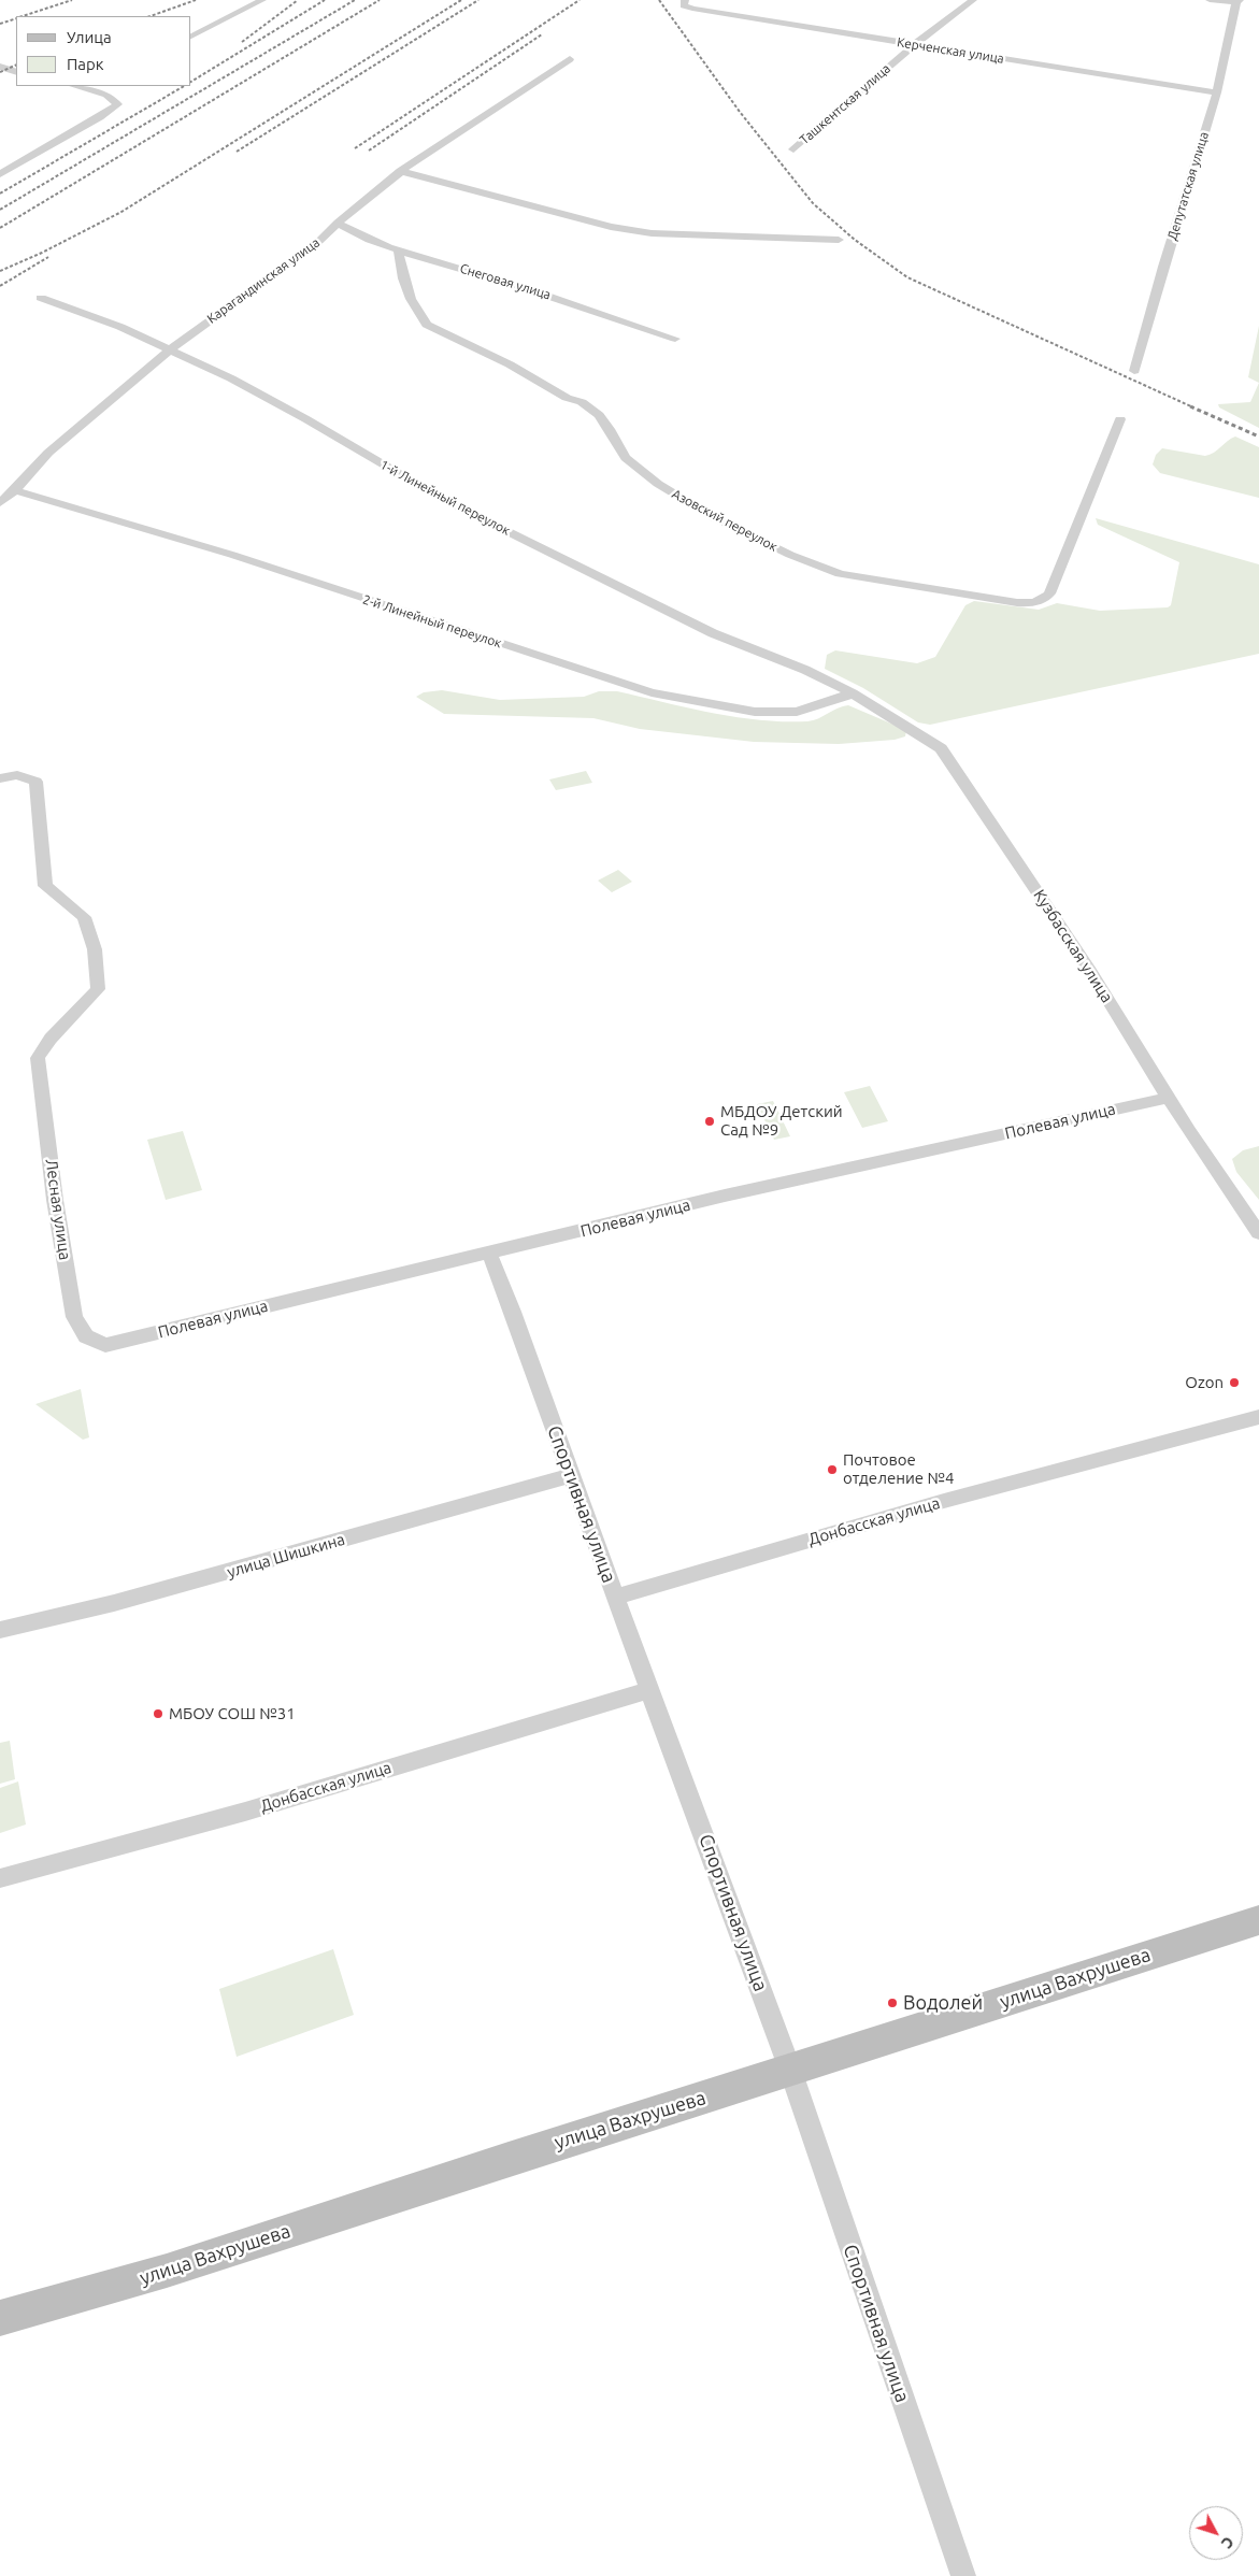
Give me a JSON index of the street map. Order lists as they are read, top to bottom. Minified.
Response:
{"streets":{"main road":["улица Вахрушева"],"street":["Керченская улица","Ташкентская улица","Депутатская улица","Карагандинская улица","Снеговая улица","1-й Линейный переулок","Азовский переулок","2-й Линейный переулок","Кузбасская улица","Полевая улица","Лесная улица","Спортивная улица","Донбасская улица","улица Шишкина"]},"crossings":[["Керченская улица","Ташкентская улица"],["Керченская улица","Депутатская улица"],["Карагандинская улица","Снеговая улица"],["Карагандинская улица","1-й Линейный переулок"],["Карагандинская улица","2-й Линейный переулок"],["Снеговая улица","Азовский переулок"],["1-й Линейный переулок","2-й Линейный переулок"],["1-й Линейный переулок","Кузбасская улица"],["2-й Линейный переулок","Кузбасская улица"],["Кузбасская улица","Полевая улица"],["Полевая улица","Лесная улица"],["Полевая улица","Спортивная улица"],["Спортивная улица","Донбасская улица"],["Спортивная улица","улица Шишкина"],["Спортивная улица","улица Вахрушева"]],"places":["МБДОУ Детский Сад №9","Ozon","Почтовое отделение №4","МБОУ СОШ №31","Водолей"],"legend":["Улица","Парк"],"north":"bottom right"}
